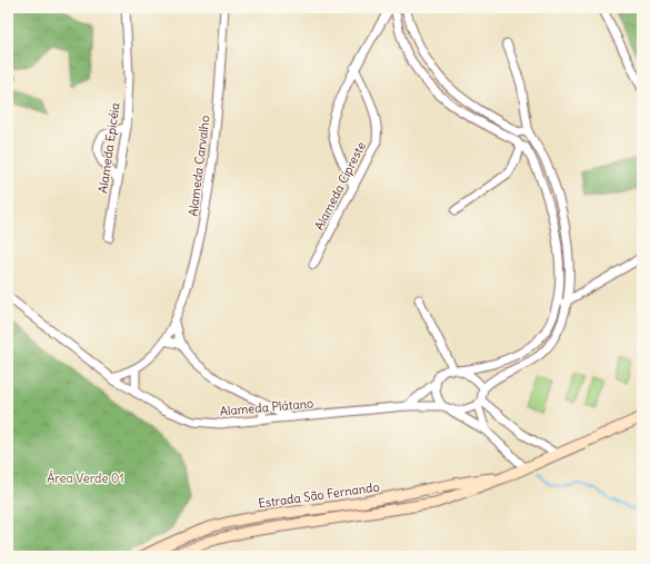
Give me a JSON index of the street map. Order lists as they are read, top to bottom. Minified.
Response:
{"streets":{"main road":["Estrada São Fernando"],"street":["Alameda Epicéia","Alameda Carvalho","Alameda Cipreste","Alameda Plátano"]},"parks":["Área Verde 01"]}
